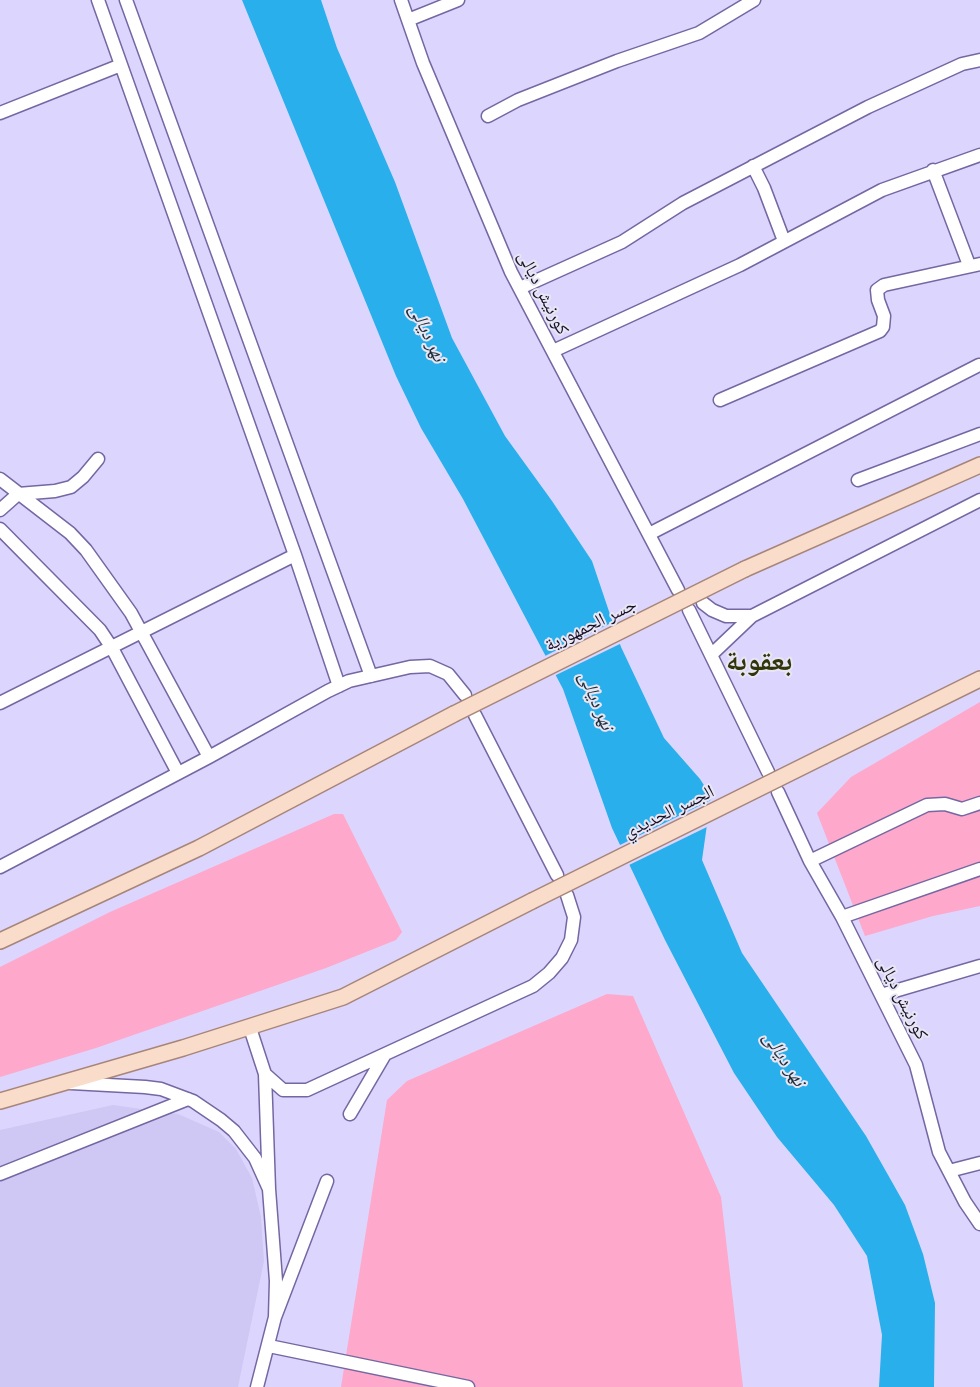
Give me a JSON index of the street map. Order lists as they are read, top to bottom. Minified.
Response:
{"streets":{"main road":["جسر الجمهورية","الجسر الحديدي"],"street":["كورنيش ديالى"]},"districts":["بعقوبة"],"water":["نهر ديالى"]}
